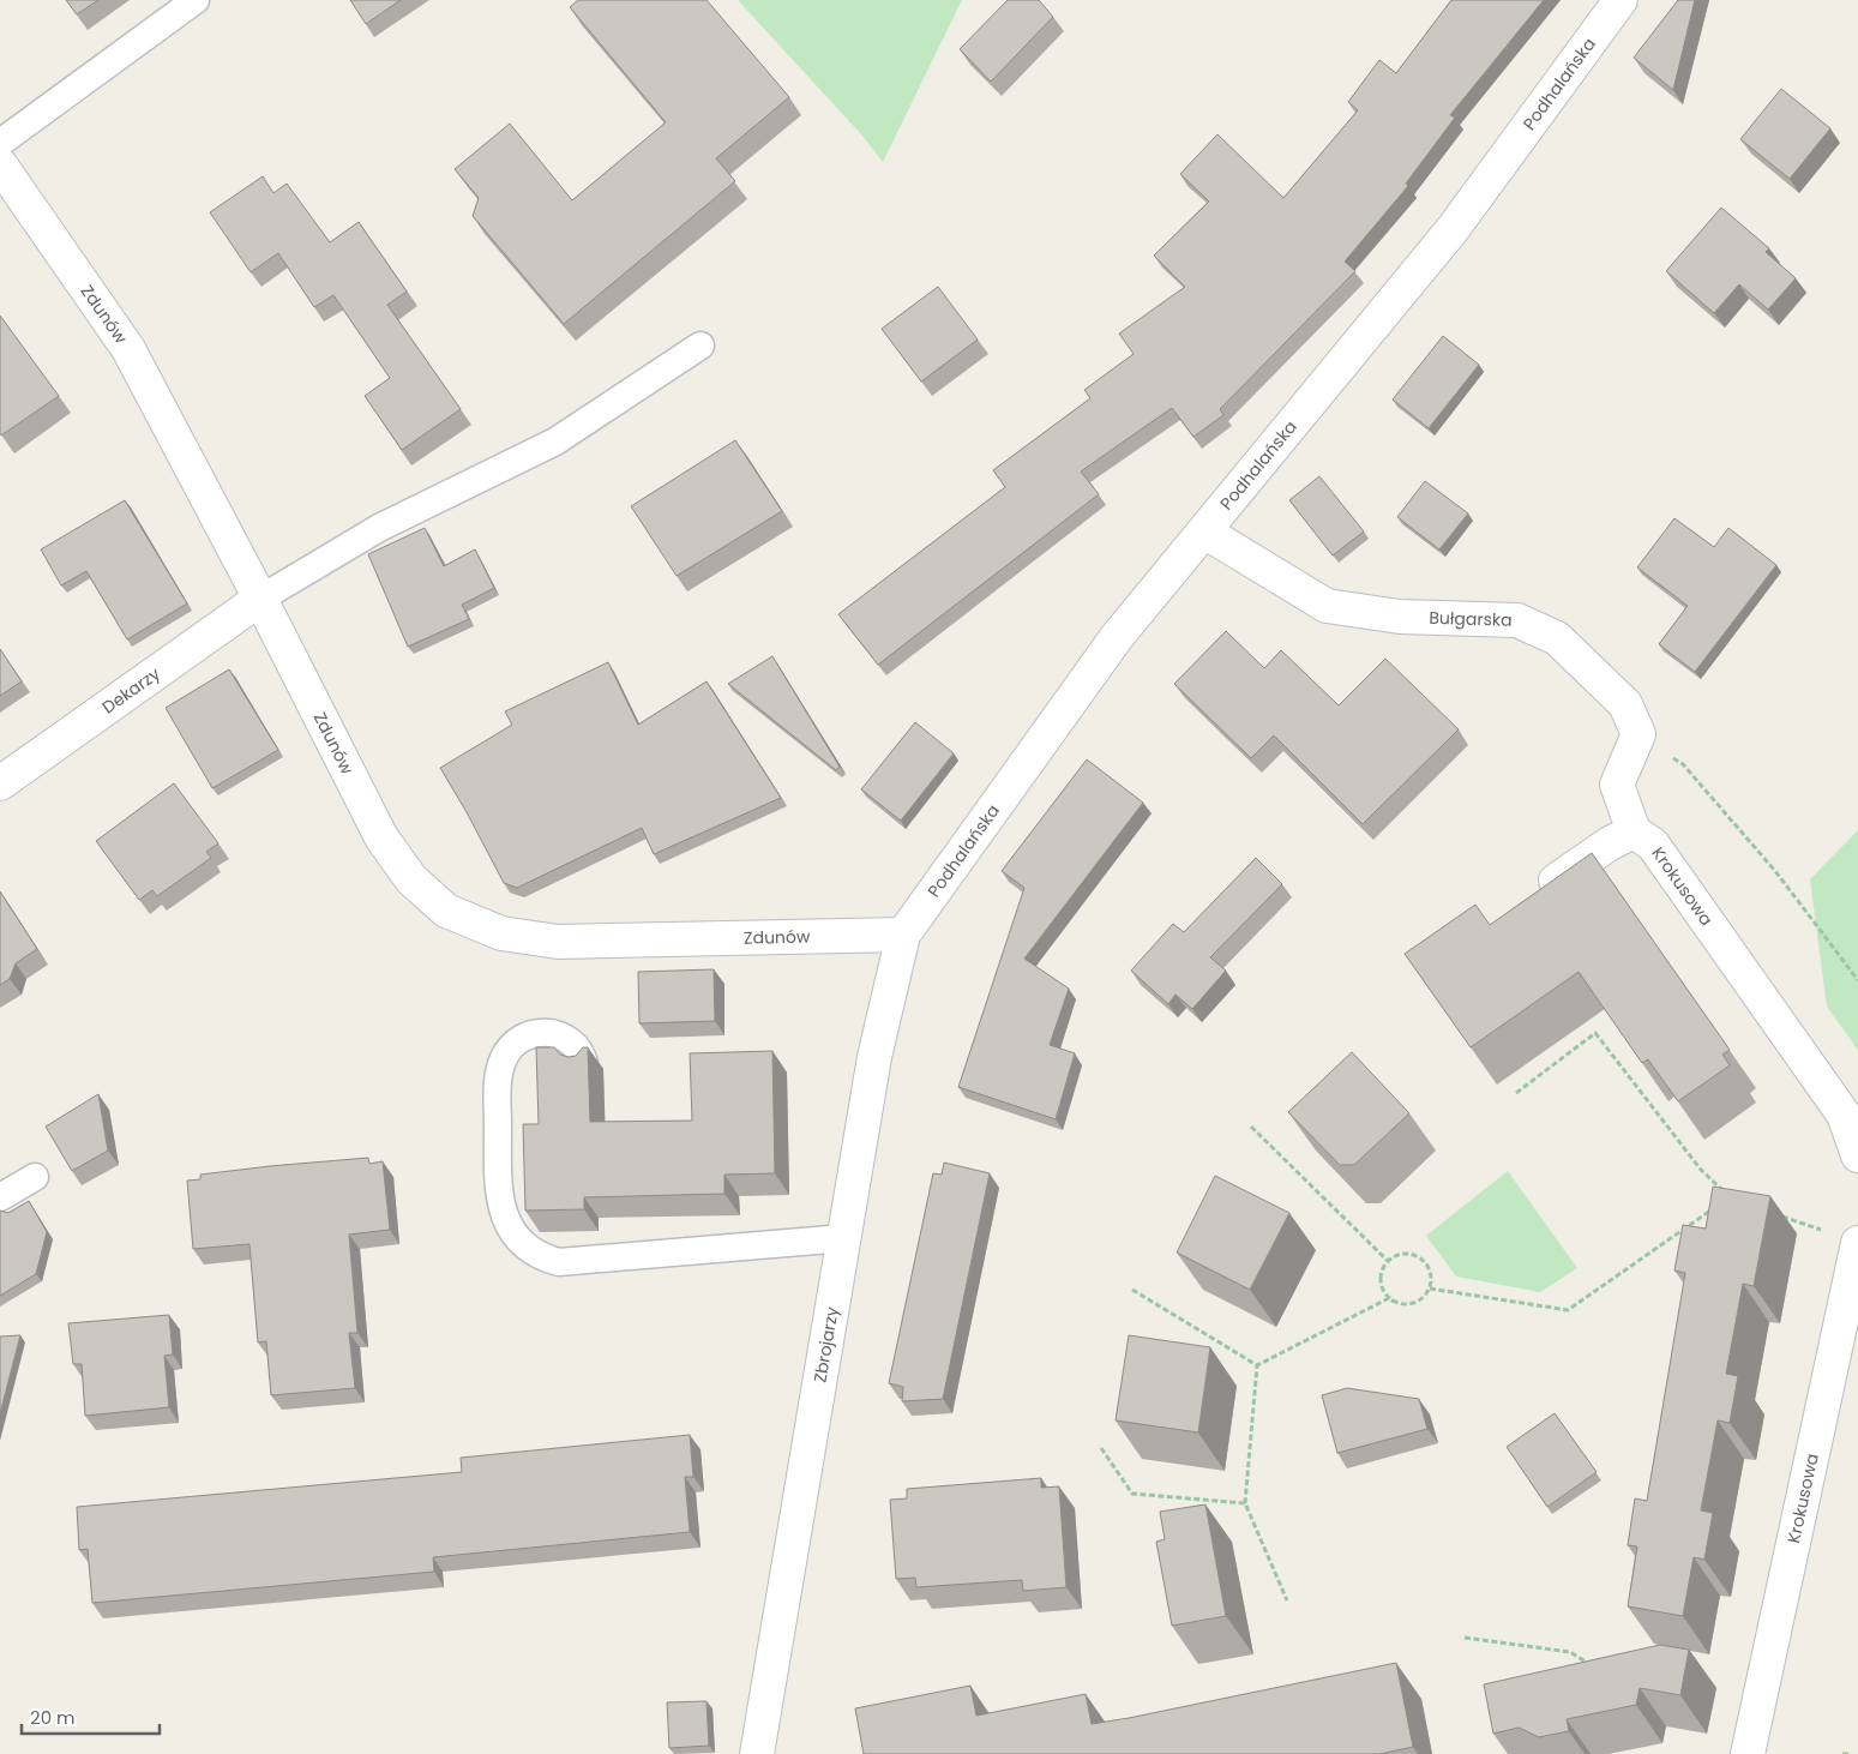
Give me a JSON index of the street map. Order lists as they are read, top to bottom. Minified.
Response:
{"streets":{"street":["Podhalańska","Zdunów","Bułgarska","Dekarzy","Krokusowa","Zbrojarzy"]},"crossings":[["Podhalańska","Zdunów"],["Podhalańska","Bułgarska"],["Podhalańska","Zbrojarzy"],["Zdunów","Dekarzy"],["Zdunów","Zbrojarzy"]],"scale_bar":"20 m"}
